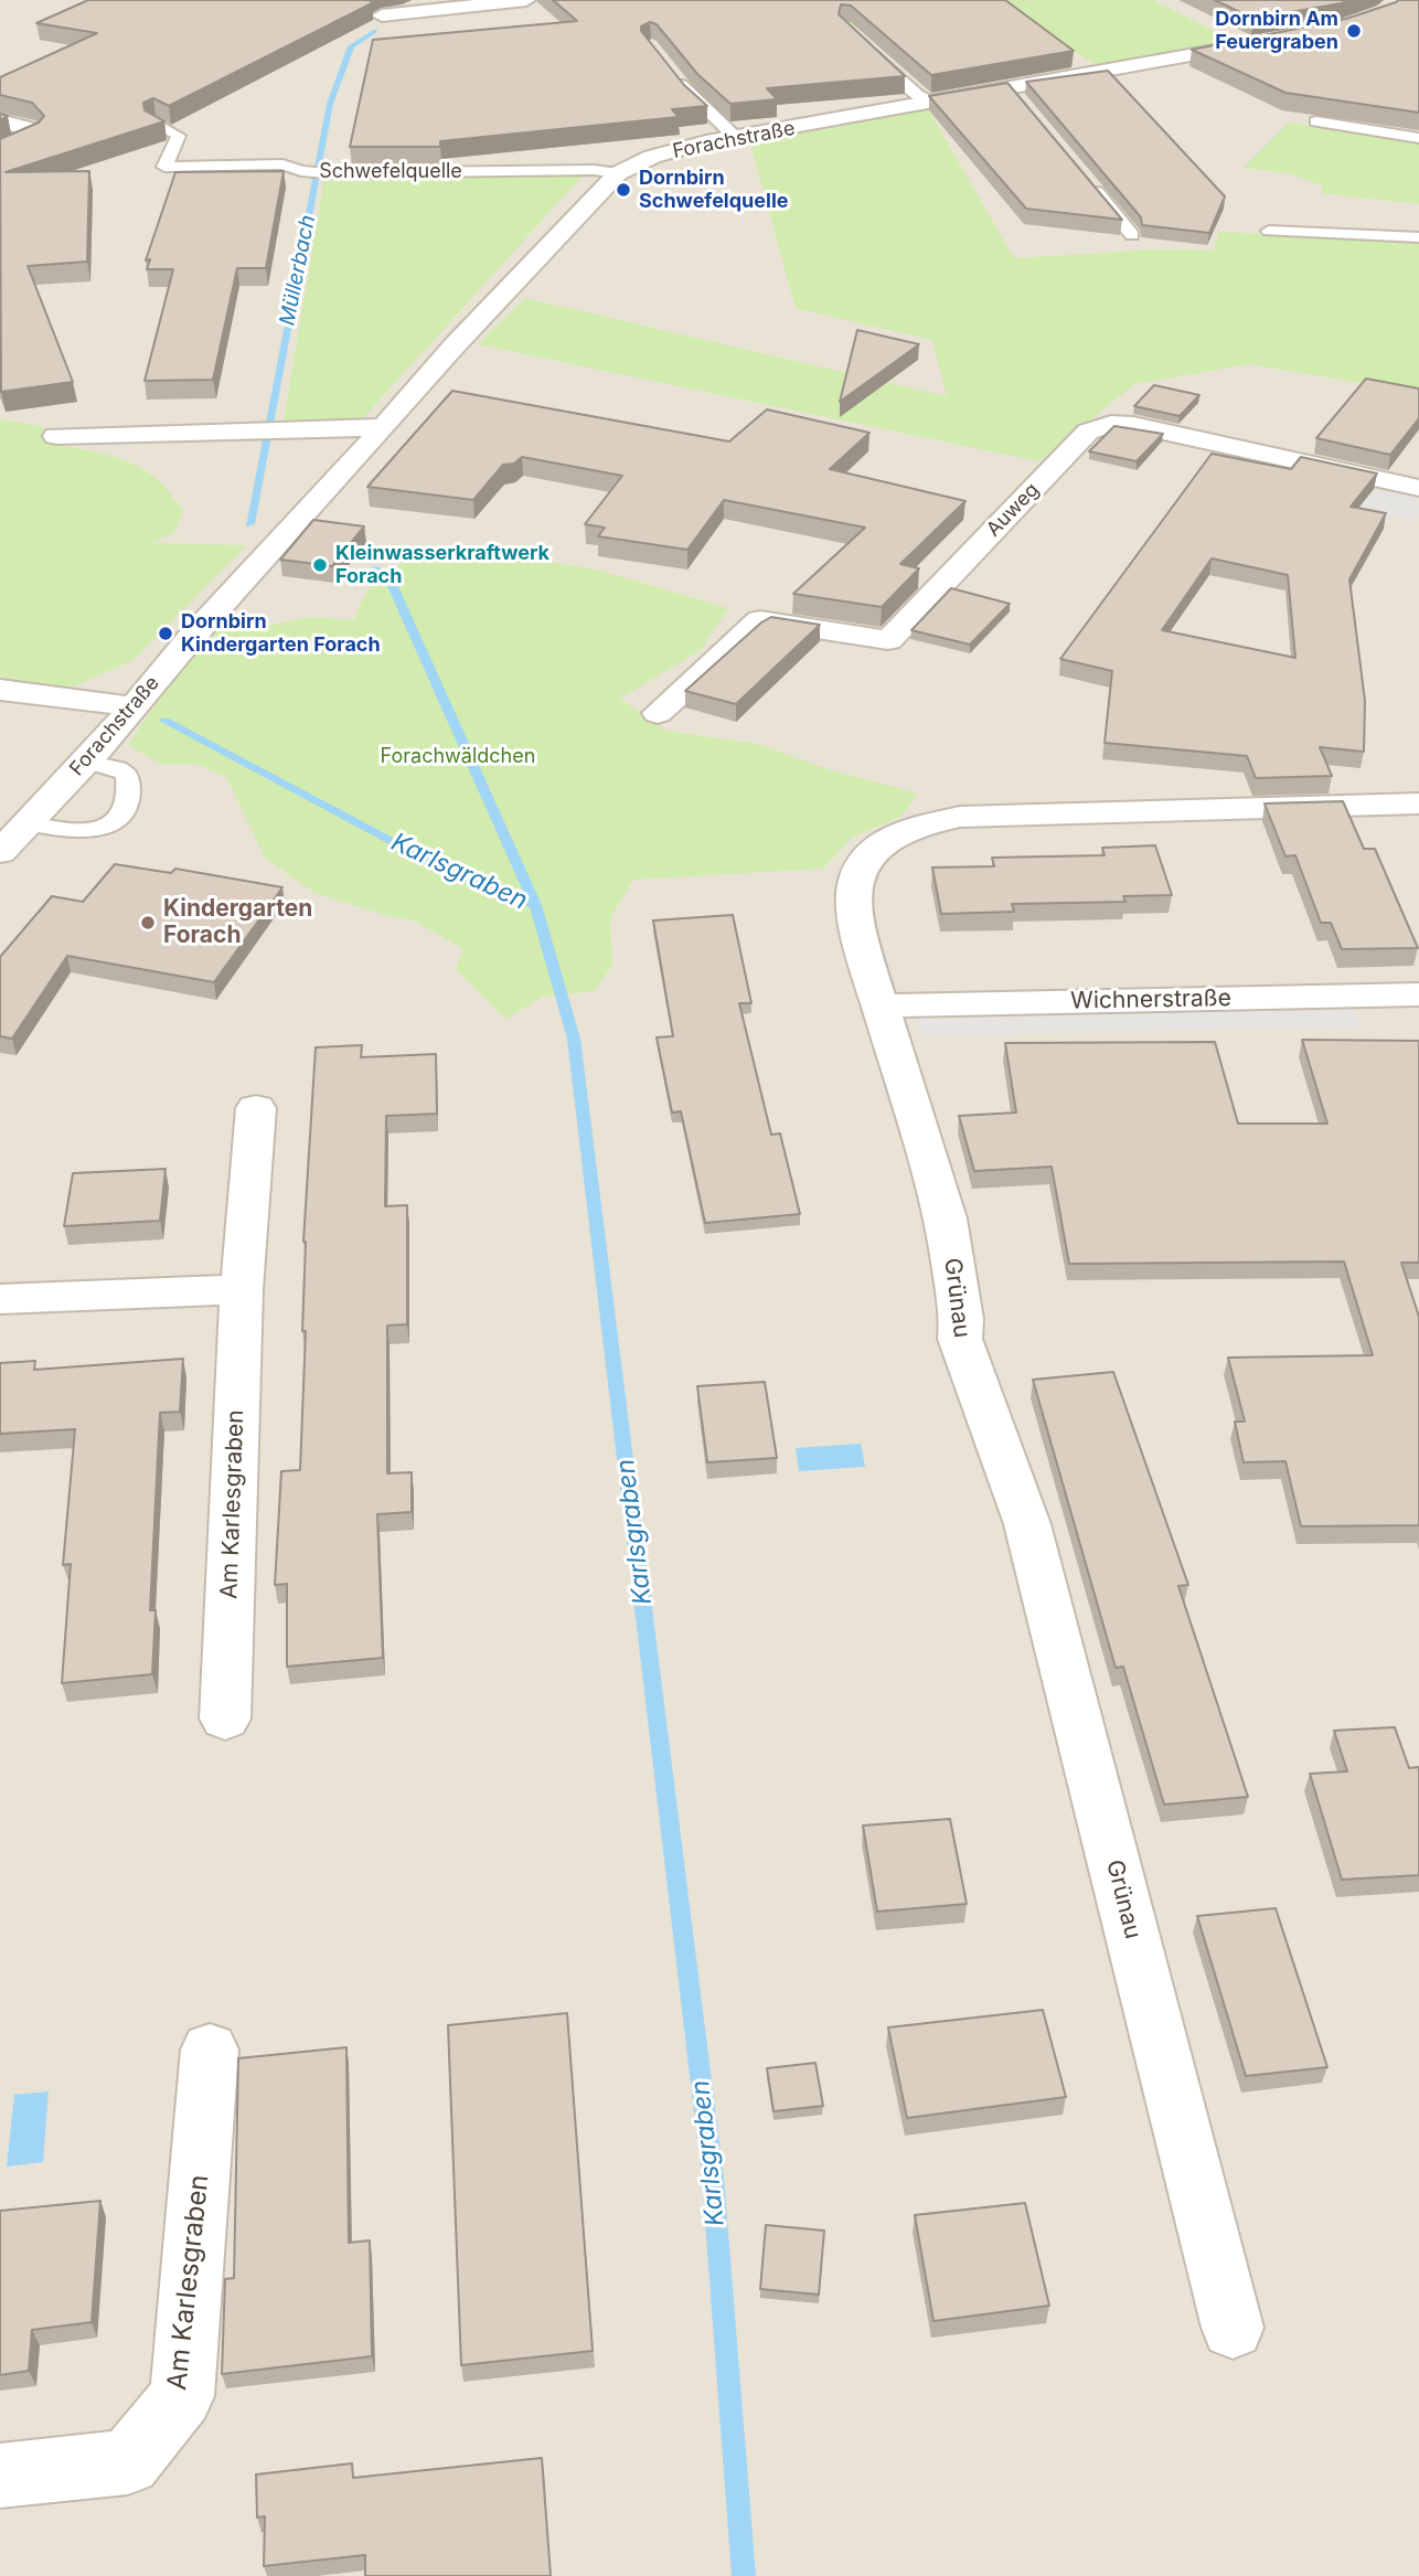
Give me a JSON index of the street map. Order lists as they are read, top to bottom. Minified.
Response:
{"streets":{"street":["Forachstraße","Auweg","Wichnerstraße","Grünau","Am Karlesgraben"],"lane":["Schwefelquelle"]},"crossings":[["Forachstraße","Schwefelquelle"],["Wichnerstraße","Grünau"]],"water":["Müllerbach","Karlsgraben"],"parks":["Forachwäldchen"],"places":["Dornbirn Am Feuergraben","Dornbirn Schwefelquelle","Kleinwasserkraftwerk Forach","Dornbirn Kindergarten Forach","Kindergarten Forach"]}
